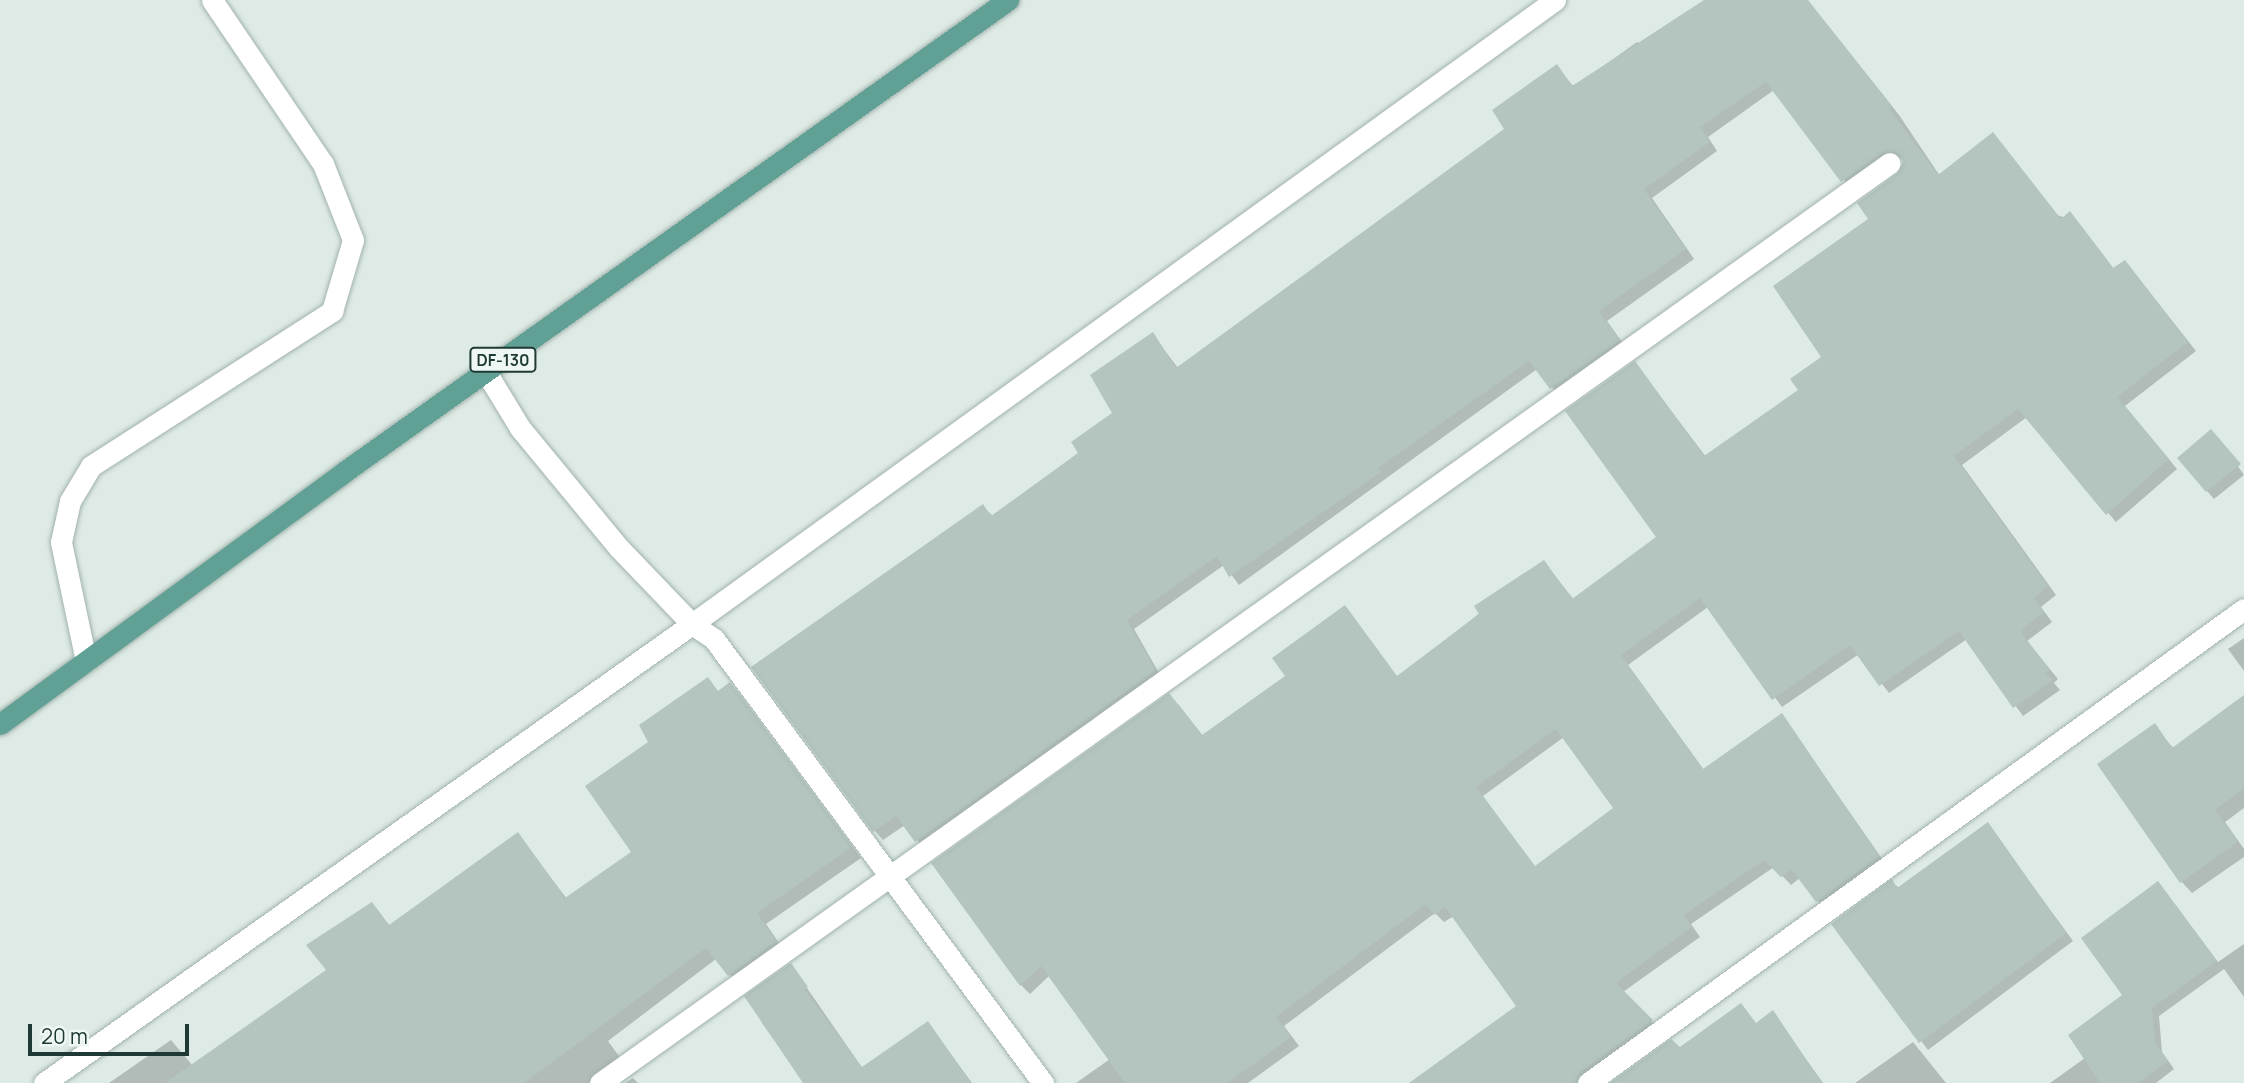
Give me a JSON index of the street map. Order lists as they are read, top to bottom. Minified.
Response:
{"streets":{"main road":["DF-130"]},"scale_bar":"20 m"}
